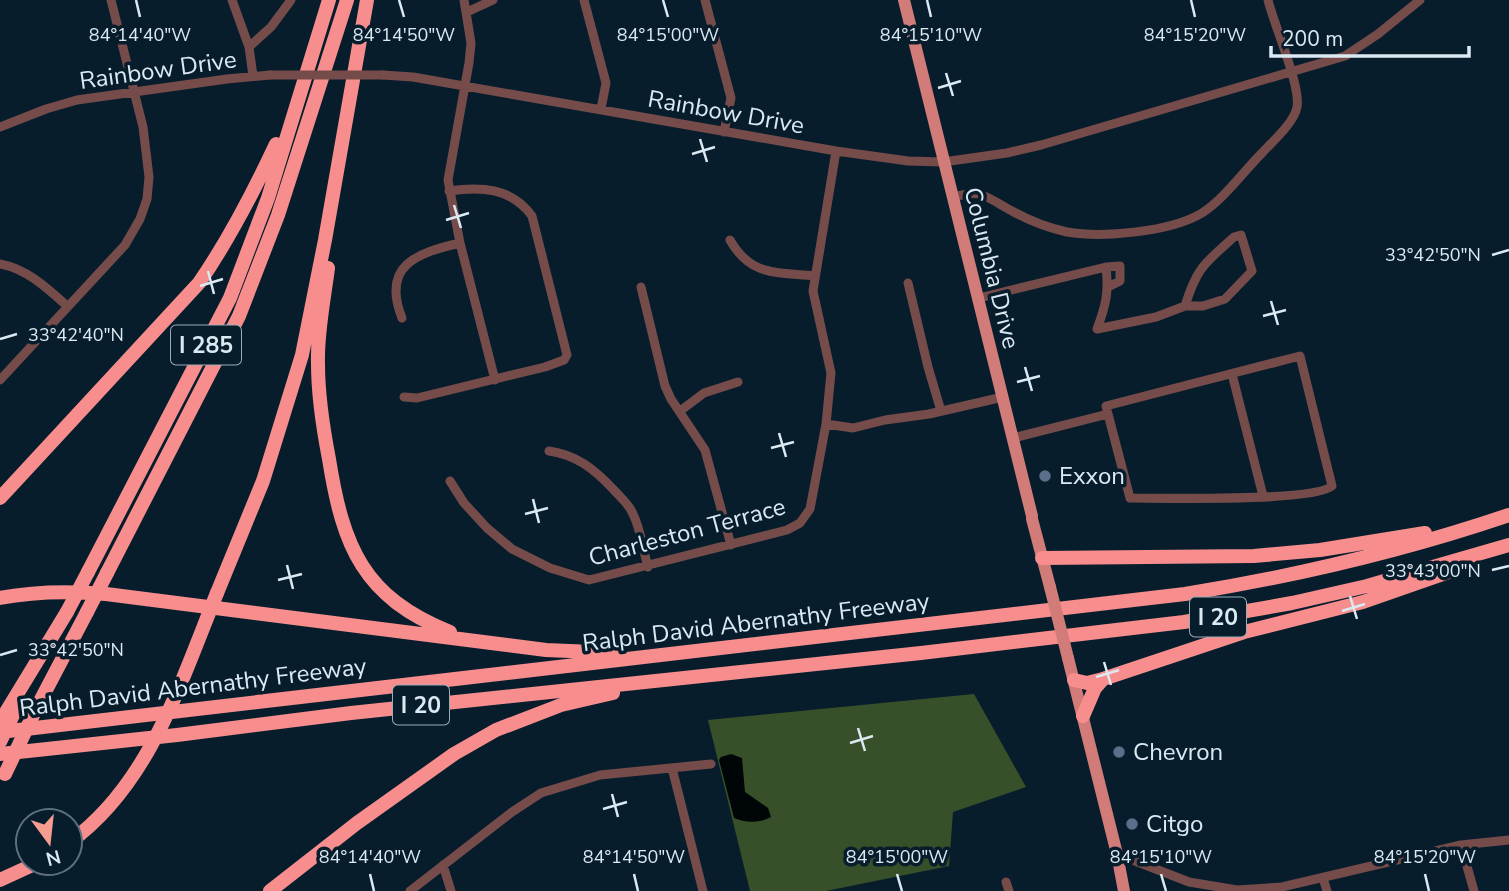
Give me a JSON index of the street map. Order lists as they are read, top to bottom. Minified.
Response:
{"streets":{"highway":["I 285","I 20","Ralph David Abernathy Freeway"],"main road":["Columbia Drive"],"street":["Rainbow Drive","Charleston Terrace"]},"crossings":[["Rainbow Drive","Columbia Drive"],["Rainbow Drive","Charleston Terrace"]],"places":["Exxon","Chevron","Citgo"],"scale_bar":"200 m","north":"bottom","coordinates":["84°14'40\"W","84°14'50\"W","84°15'00\"W","84°15'10\"W","84°15'20\"W","33°42'50\"N","33°42'40\"N","33°43'00\"N"]}
